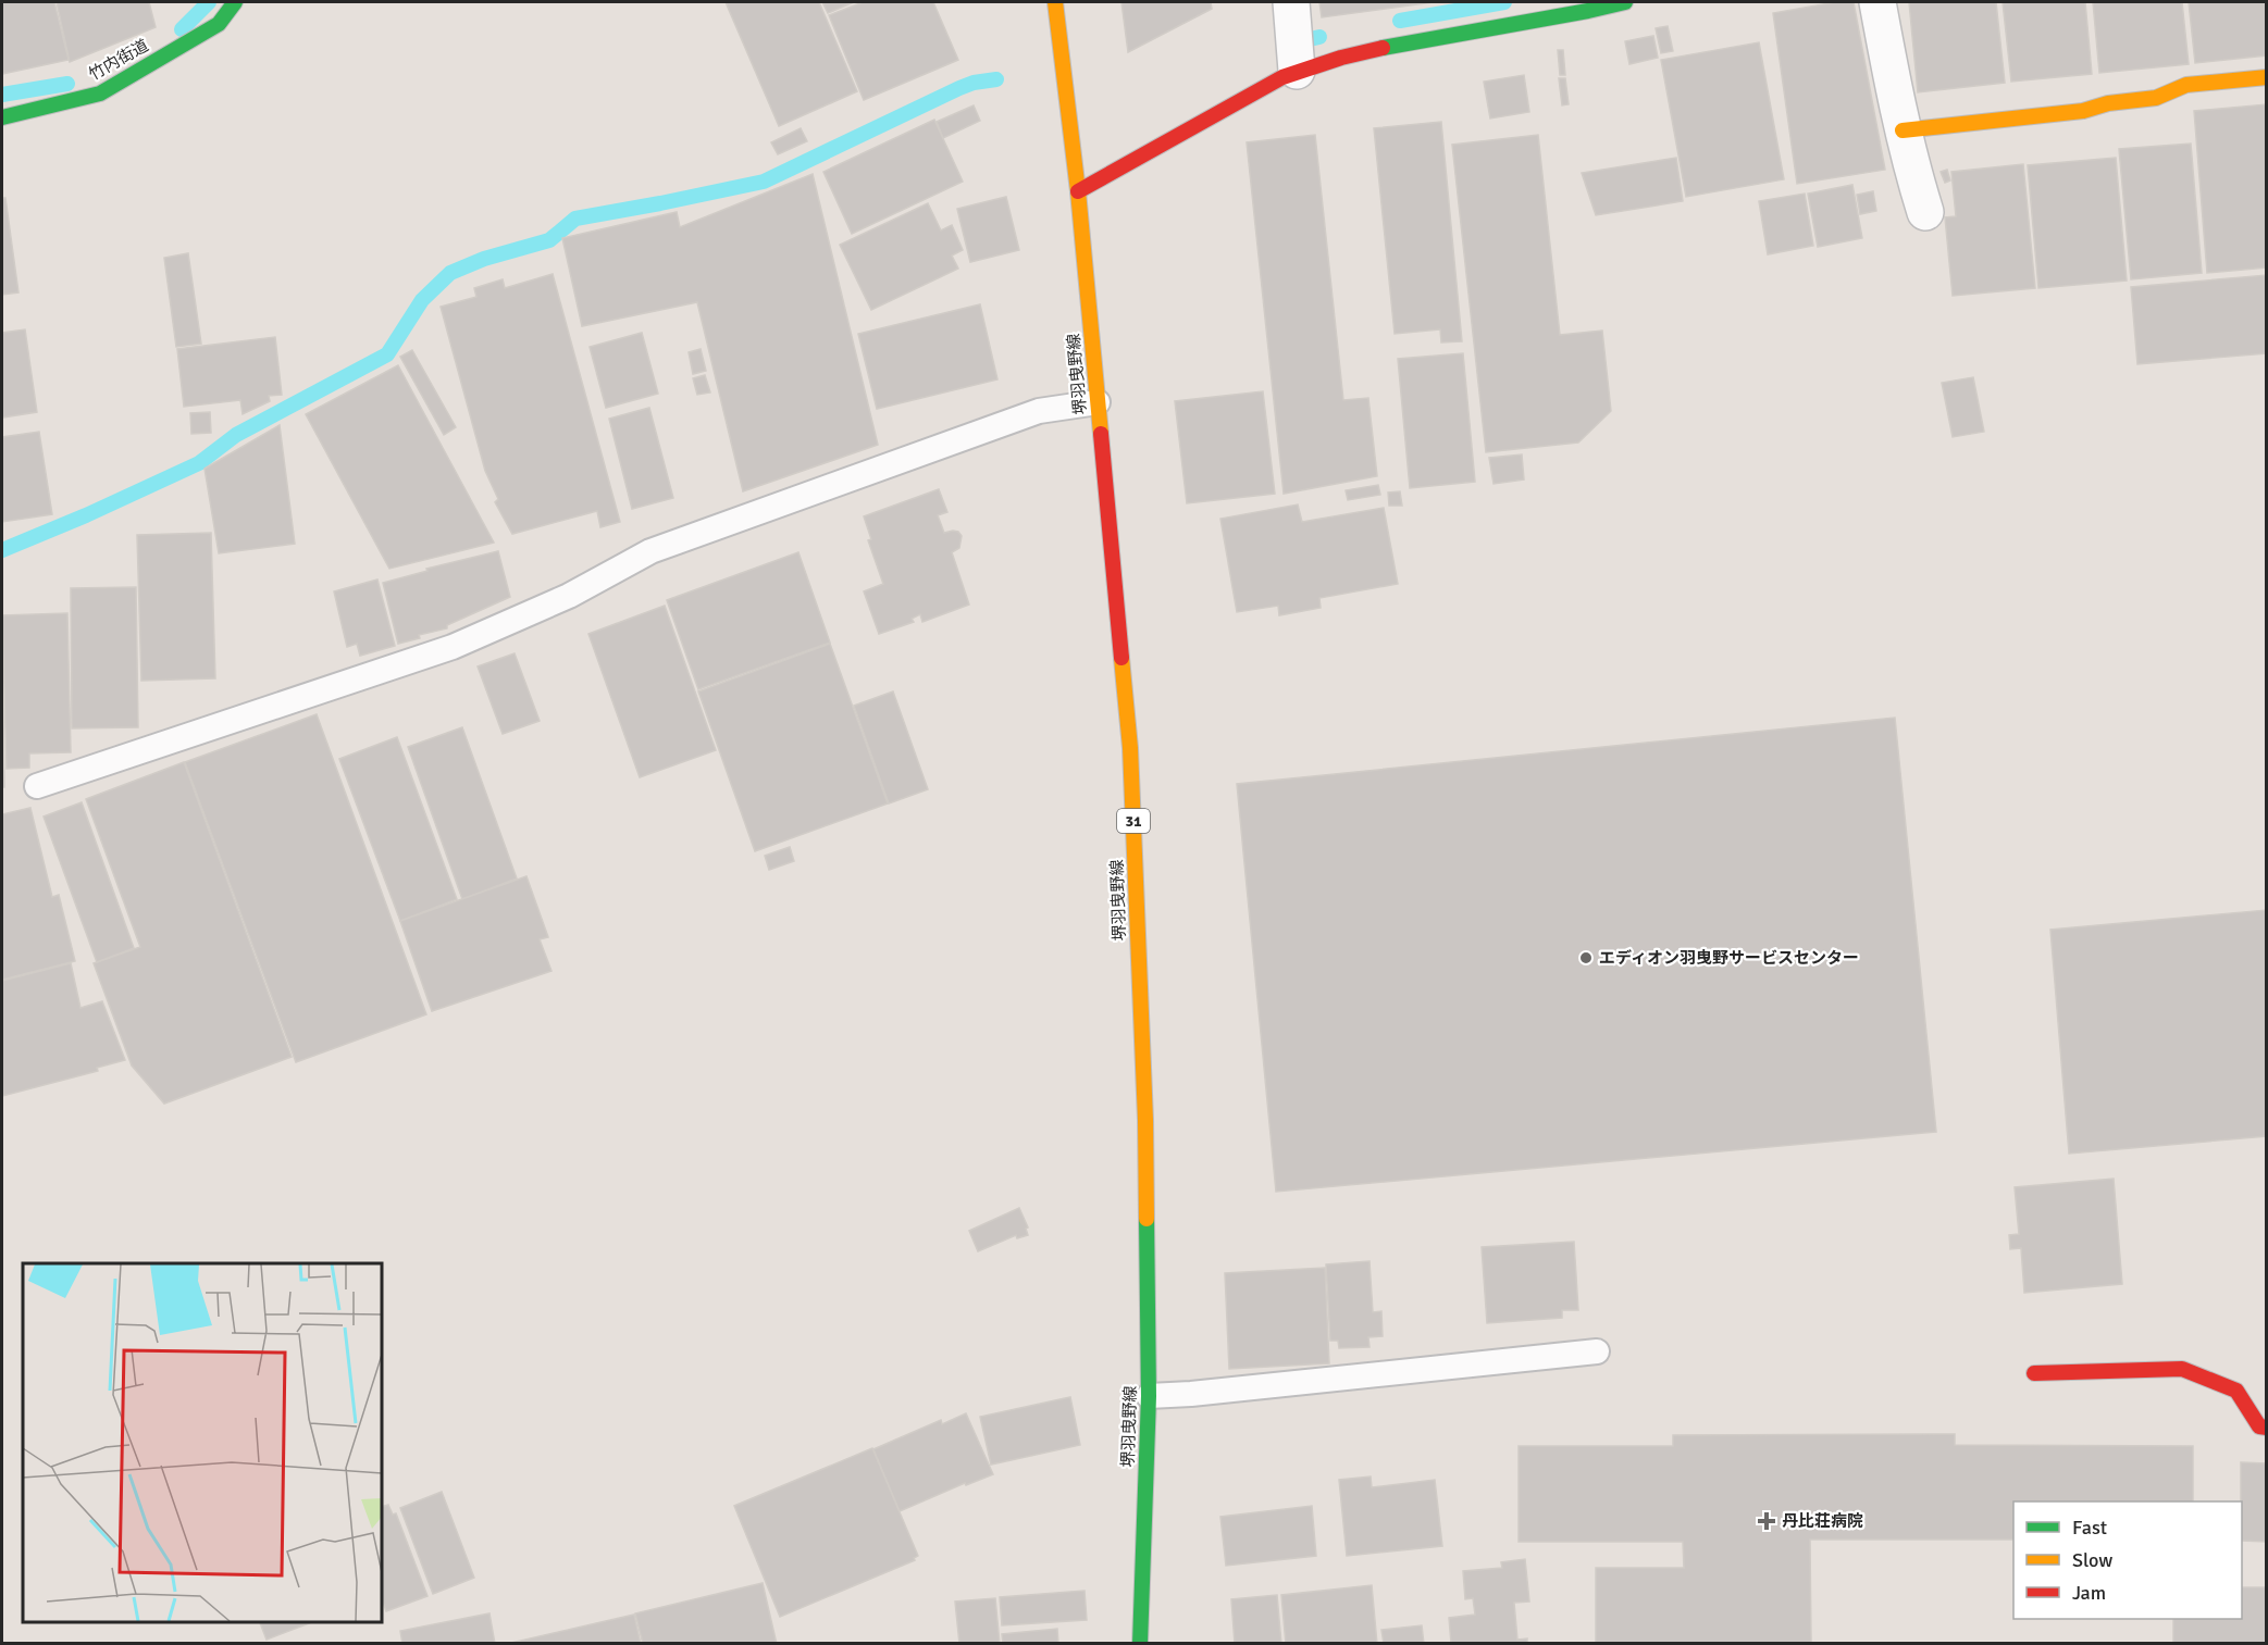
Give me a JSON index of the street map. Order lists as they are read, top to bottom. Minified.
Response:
{"streets":{"main road":["竹内街道","堺羽曳野線","31"]},"places":{"other":["エディオン羽曳野サービスセンター"],"health":["丹比荘病院"]},"legend":["Fast","Slow","Jam"]}
